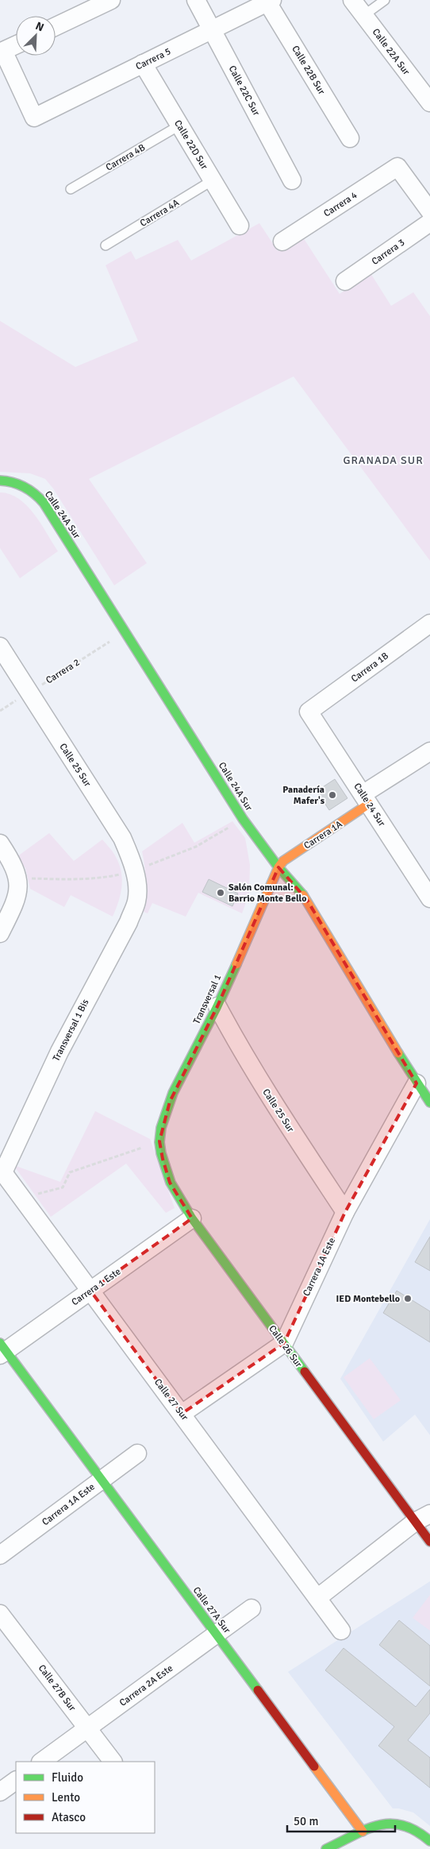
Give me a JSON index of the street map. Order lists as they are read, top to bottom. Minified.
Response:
{"streets":{"street":["Calle 22A Sur","Carrera 5","Calle 22B Sur","Calle 22C Sur","Calle 22D Sur","Carrera 4","Carrera 3","Calle 24A Sur","Carrera 1B","Calle 25 Sur","Calle 24 Sur","Carrera 1A","Transversal 1","Transversal 1 Bis","Carrera 1A Este","Carrera 1 Este","Calle 26 Sur","Calle 27 Sur","Calle 27A Sur","Carrera 2A Este","Calle 27B Sur"],"lane":["Carrera 4B","Carrera 4A"],"path":["Carrera 2"]},"crossings":[["Carrera 5","Calle 22B Sur"],["Carrera 5","Calle 22C Sur"],["Carrera 5","Calle 22D Sur"],["Calle 22D Sur","Carrera 4B"],["Calle 22D Sur","Carrera 4A"],["Calle 24A Sur","Carrera 2"],["Calle 24A Sur","Carrera 1A"],["Calle 24A Sur","Transversal 1"],["Calle 24A Sur","Carrera 1A Este"],["Carrera 1B","Calle 24 Sur"],["Carrera 2","Calle 25 Sur"],["Calle 25 Sur","Transversal 1"],["Calle 25 Sur","Transversal 1 Bis"],["Calle 25 Sur","Carrera 1A Este"],["Calle 24 Sur","Carrera 1A"],["Carrera 1A","Transversal 1"],["Transversal 1","Calle 26 Sur"],["Transversal 1 Bis","Calle 27 Sur"],["Carrera 1A Este","Calle 26 Sur"],["Carrera 1A Este","Calle 27A Sur"],["Carrera 1 Este","Calle 26 Sur"],["Carrera 1 Este","Calle 27 Sur"],["Carrera 1 Este","Calle 27A Sur"],["Calle 27A Sur","Carrera 2A Este"],["Carrera 2A Este","Calle 27B Sur"]],"districts":["GRANADA SUR"],"places":["Panadería Mafer's","Salón Comunal: Barrio Monte Bello","IED Montebello"],"legend":["Fluido","Lento","Atasco"],"scale_bar":"50 m","north":"top right"}
